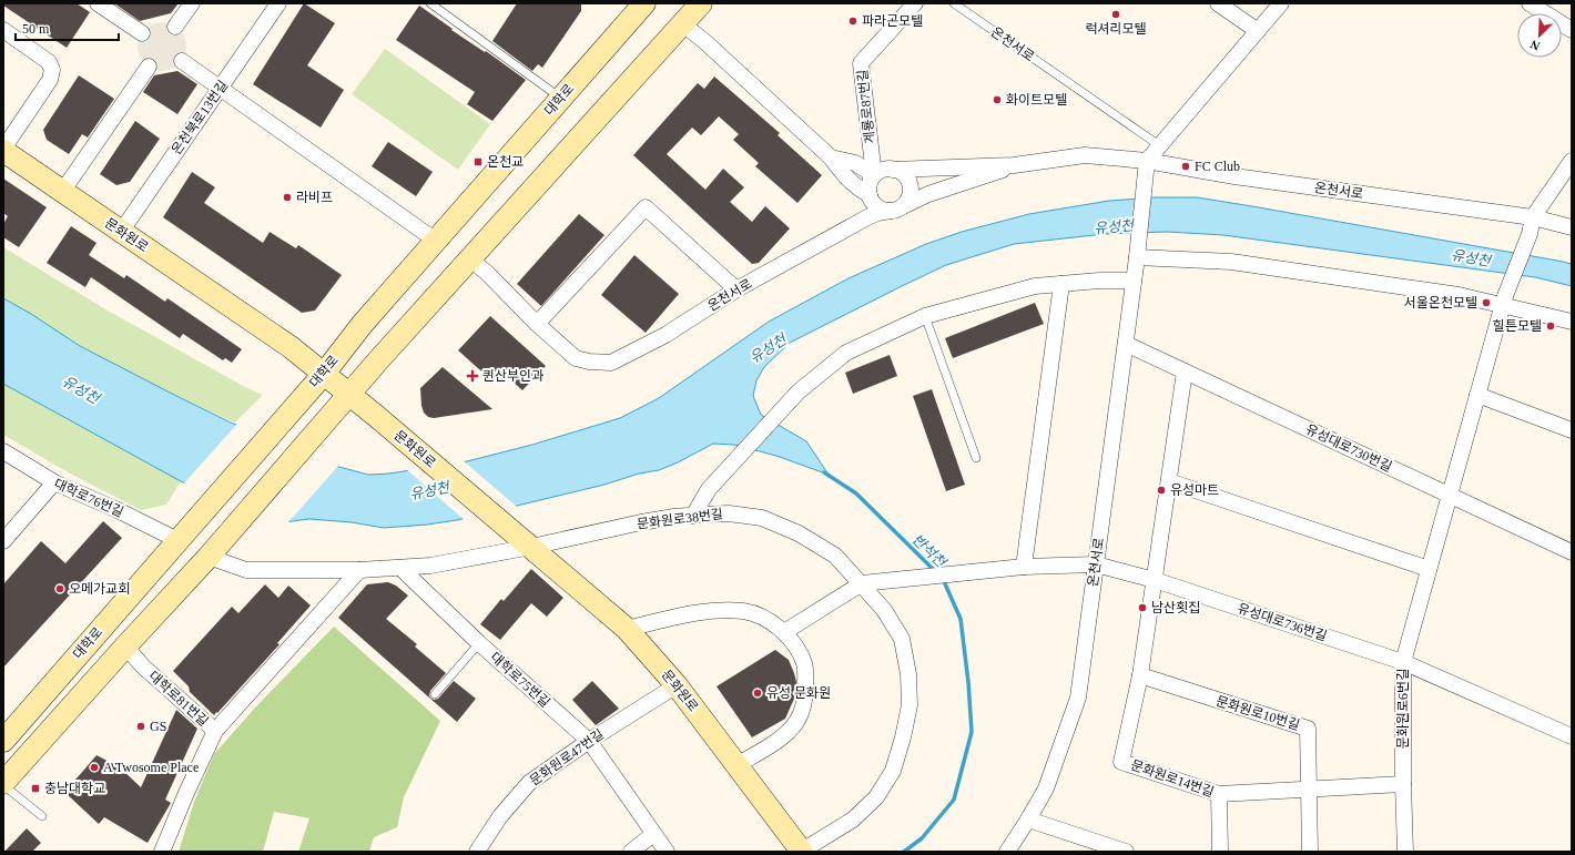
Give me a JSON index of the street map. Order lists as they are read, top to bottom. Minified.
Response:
{"streets":{"street":["온천서로","대학로","계룡로87번길","온천북로13번길","문화원로","유성대로730번길","대학로76번길","문화원로38번길","유성대로736번길","대학로75번길","대학로81번길","문화원로6번길","문화원로10번길","문화원로47번길","문화원로14번길"]},"crossings":[["온천서로","계룡로87번길"],["온천서로","유성대로730번길"],["온천서로","유성대로736번길"],["온천서로","문화원로6번길"],["대학로","문화원로"],["대학로","대학로76번길"],["온천북로13번길","문화원로"],["문화원로","문화원로38번길"],["문화원로","문화원로47번길"],["유성대로730번길","문화원로6번길"],["문화원로38번길","유성대로736번길"],["문화원로38번길","대학로75번길"],["유성대로736번길","문화원로6번길"],["대학로75번길","문화원로47번길"],["문화원로10번길","문화원로14번길"]],"water":["유성천","반석천"],"places":{"other":["럭셔리모텔","파라곤모텔","화이트모텔","FC Club","라비프","서울온천모텔","힐튼모텔","유성마트","오메가교회","남산횟집","유성 문화원","GS","A Twosome Place"],"transit":["온천교","충남대학교"],"health":["퀸산부인과"]},"scale_bar":"50 m","north":"bottom left"}
